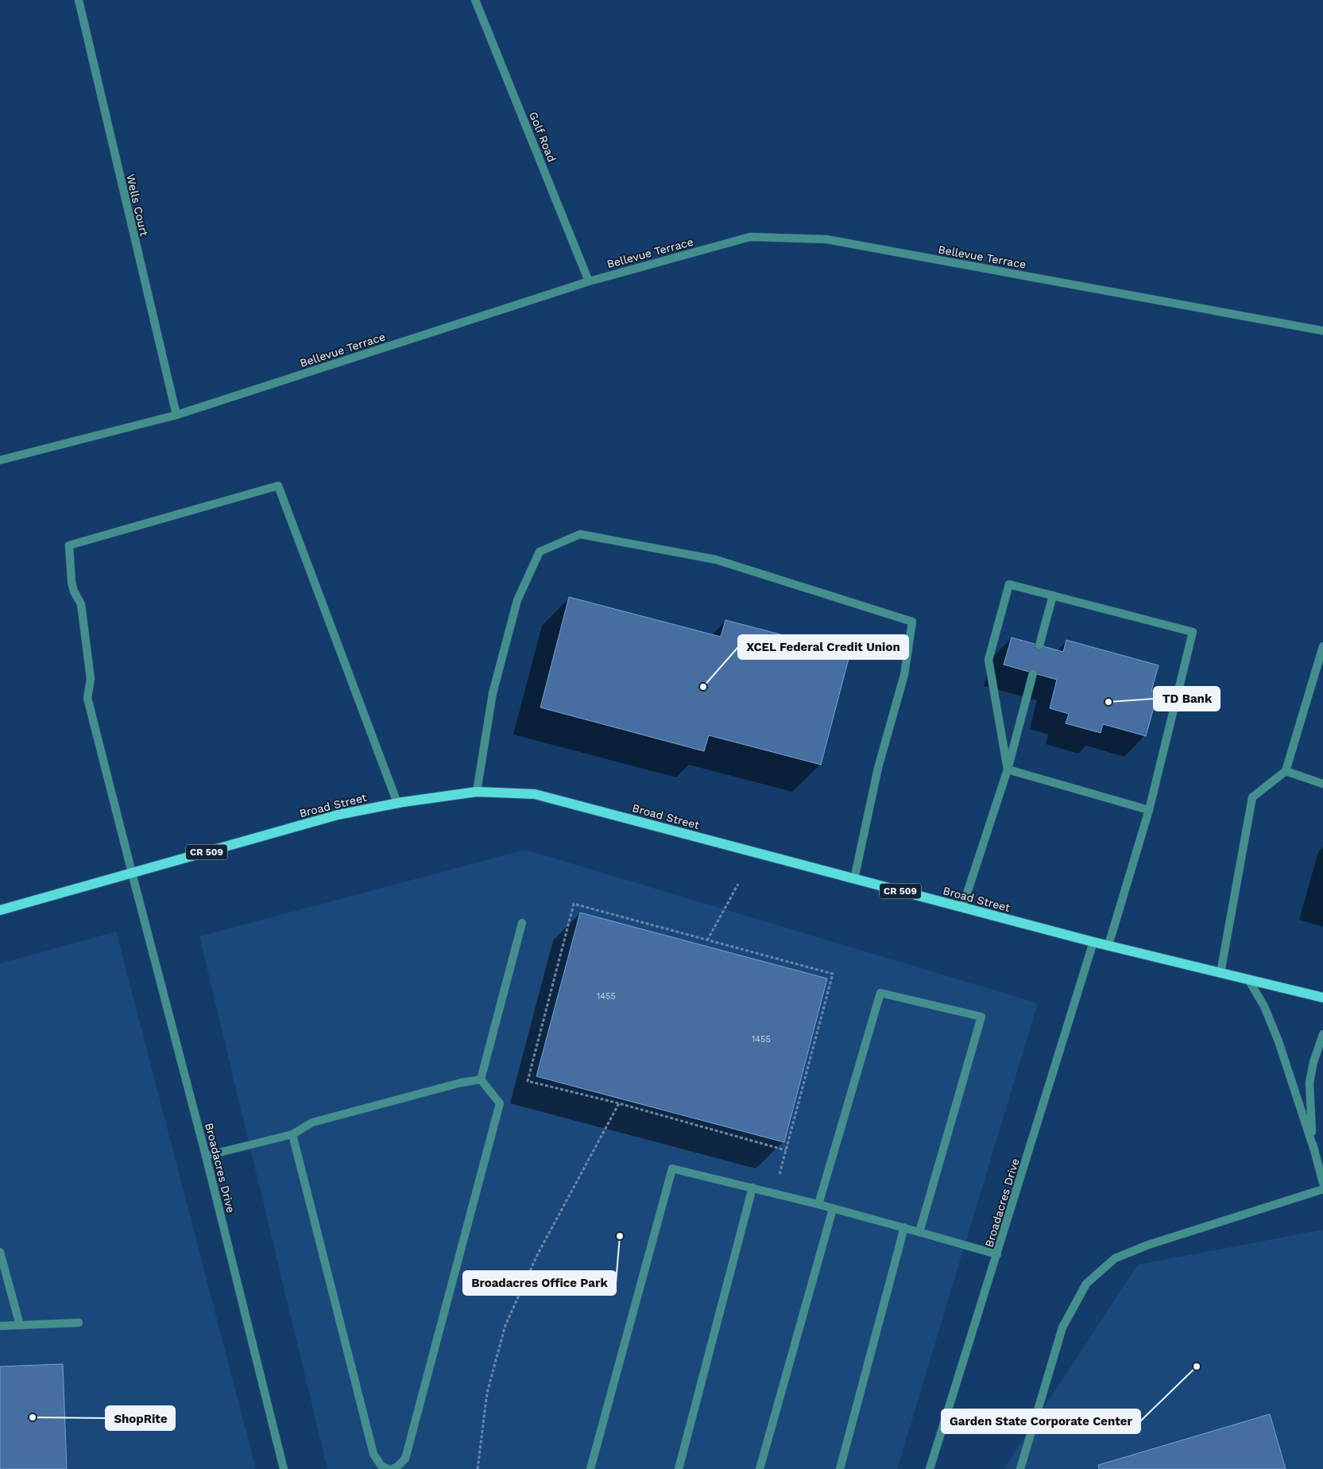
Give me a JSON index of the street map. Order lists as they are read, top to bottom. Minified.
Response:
{"streets":{"main road":["Broad Street","CR 509"],"street":["Golf Road","Wells Court","Bellevue Terrace","Broadacres Drive"]},"crossings":[["Golf Road","Bellevue Terrace"],["Wells Court","Bellevue Terrace"],["Broad Street","Broadacres Drive"]],"places":["XCEL Federal Credit Union","TD Bank","Broadacres Office Park","Garden State Corporate Center","ShopRite"],"house_numbers":["1455","1455"]}
